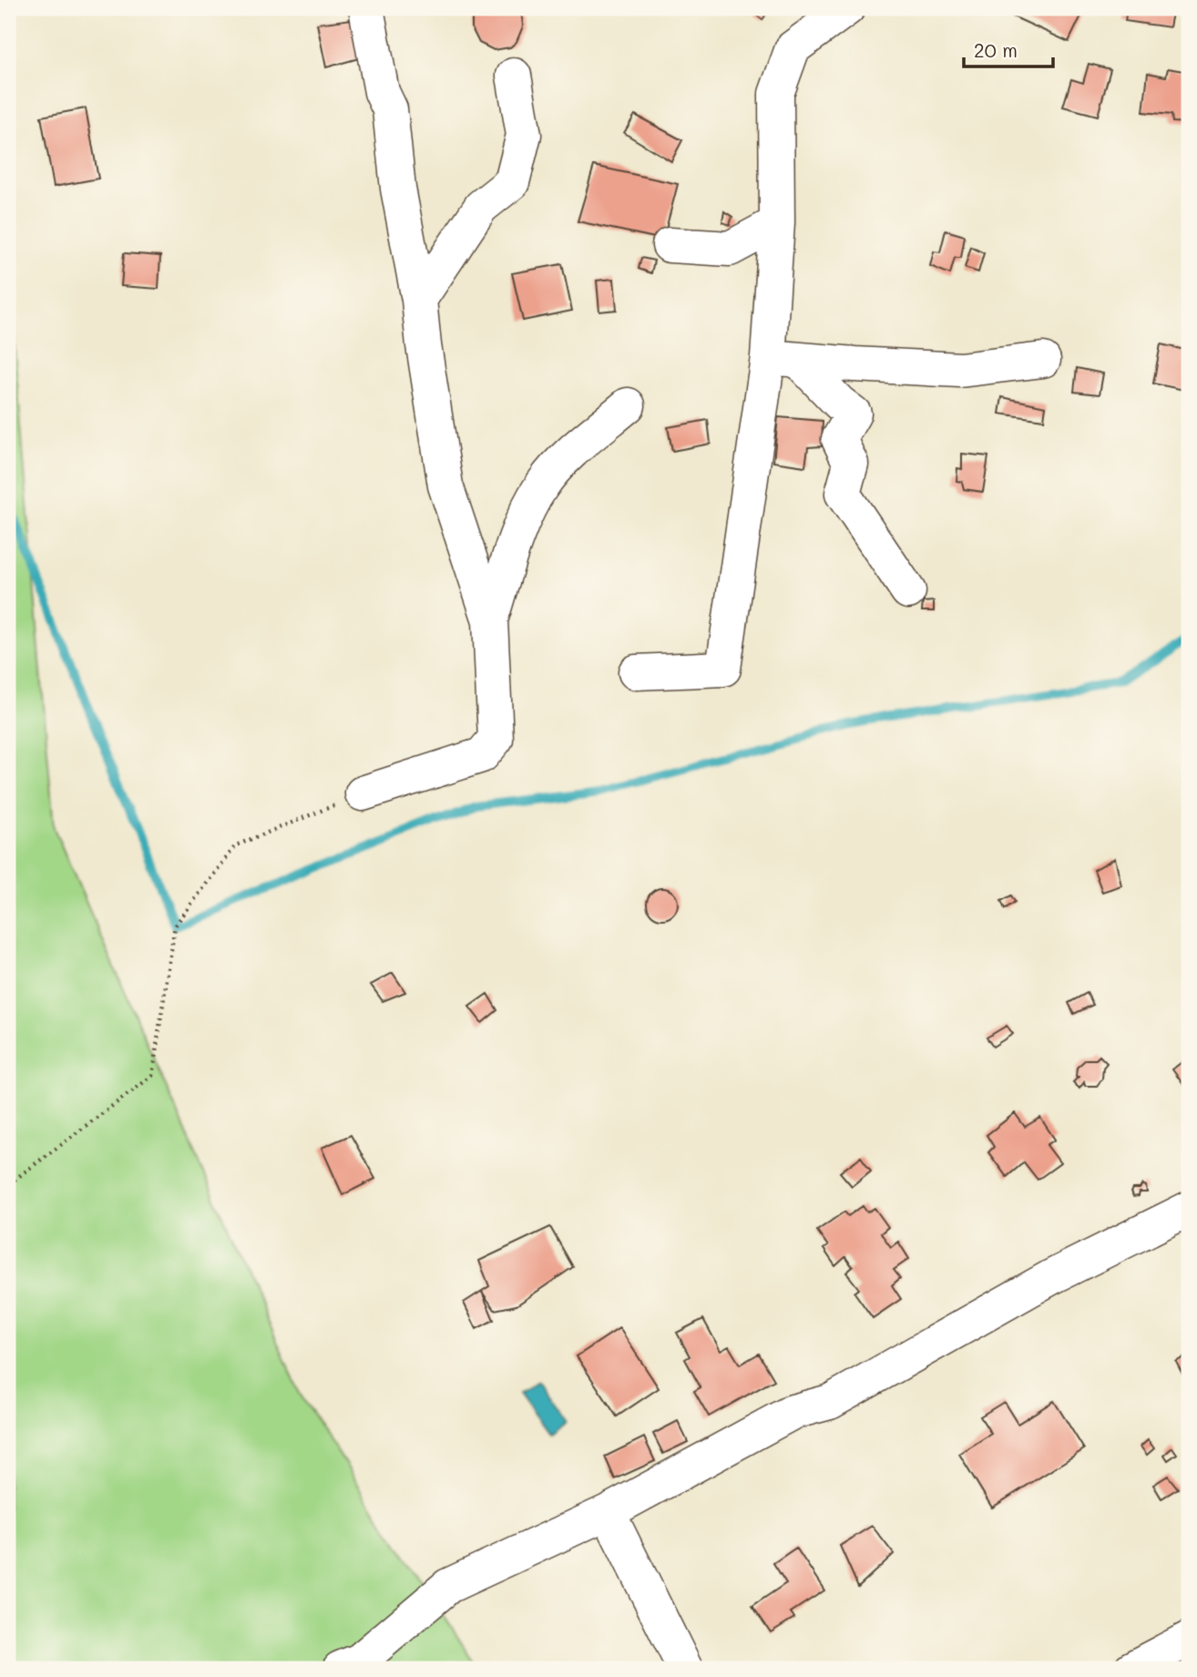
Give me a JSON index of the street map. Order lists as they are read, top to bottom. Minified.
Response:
{"scale_bar":"20 m"}
